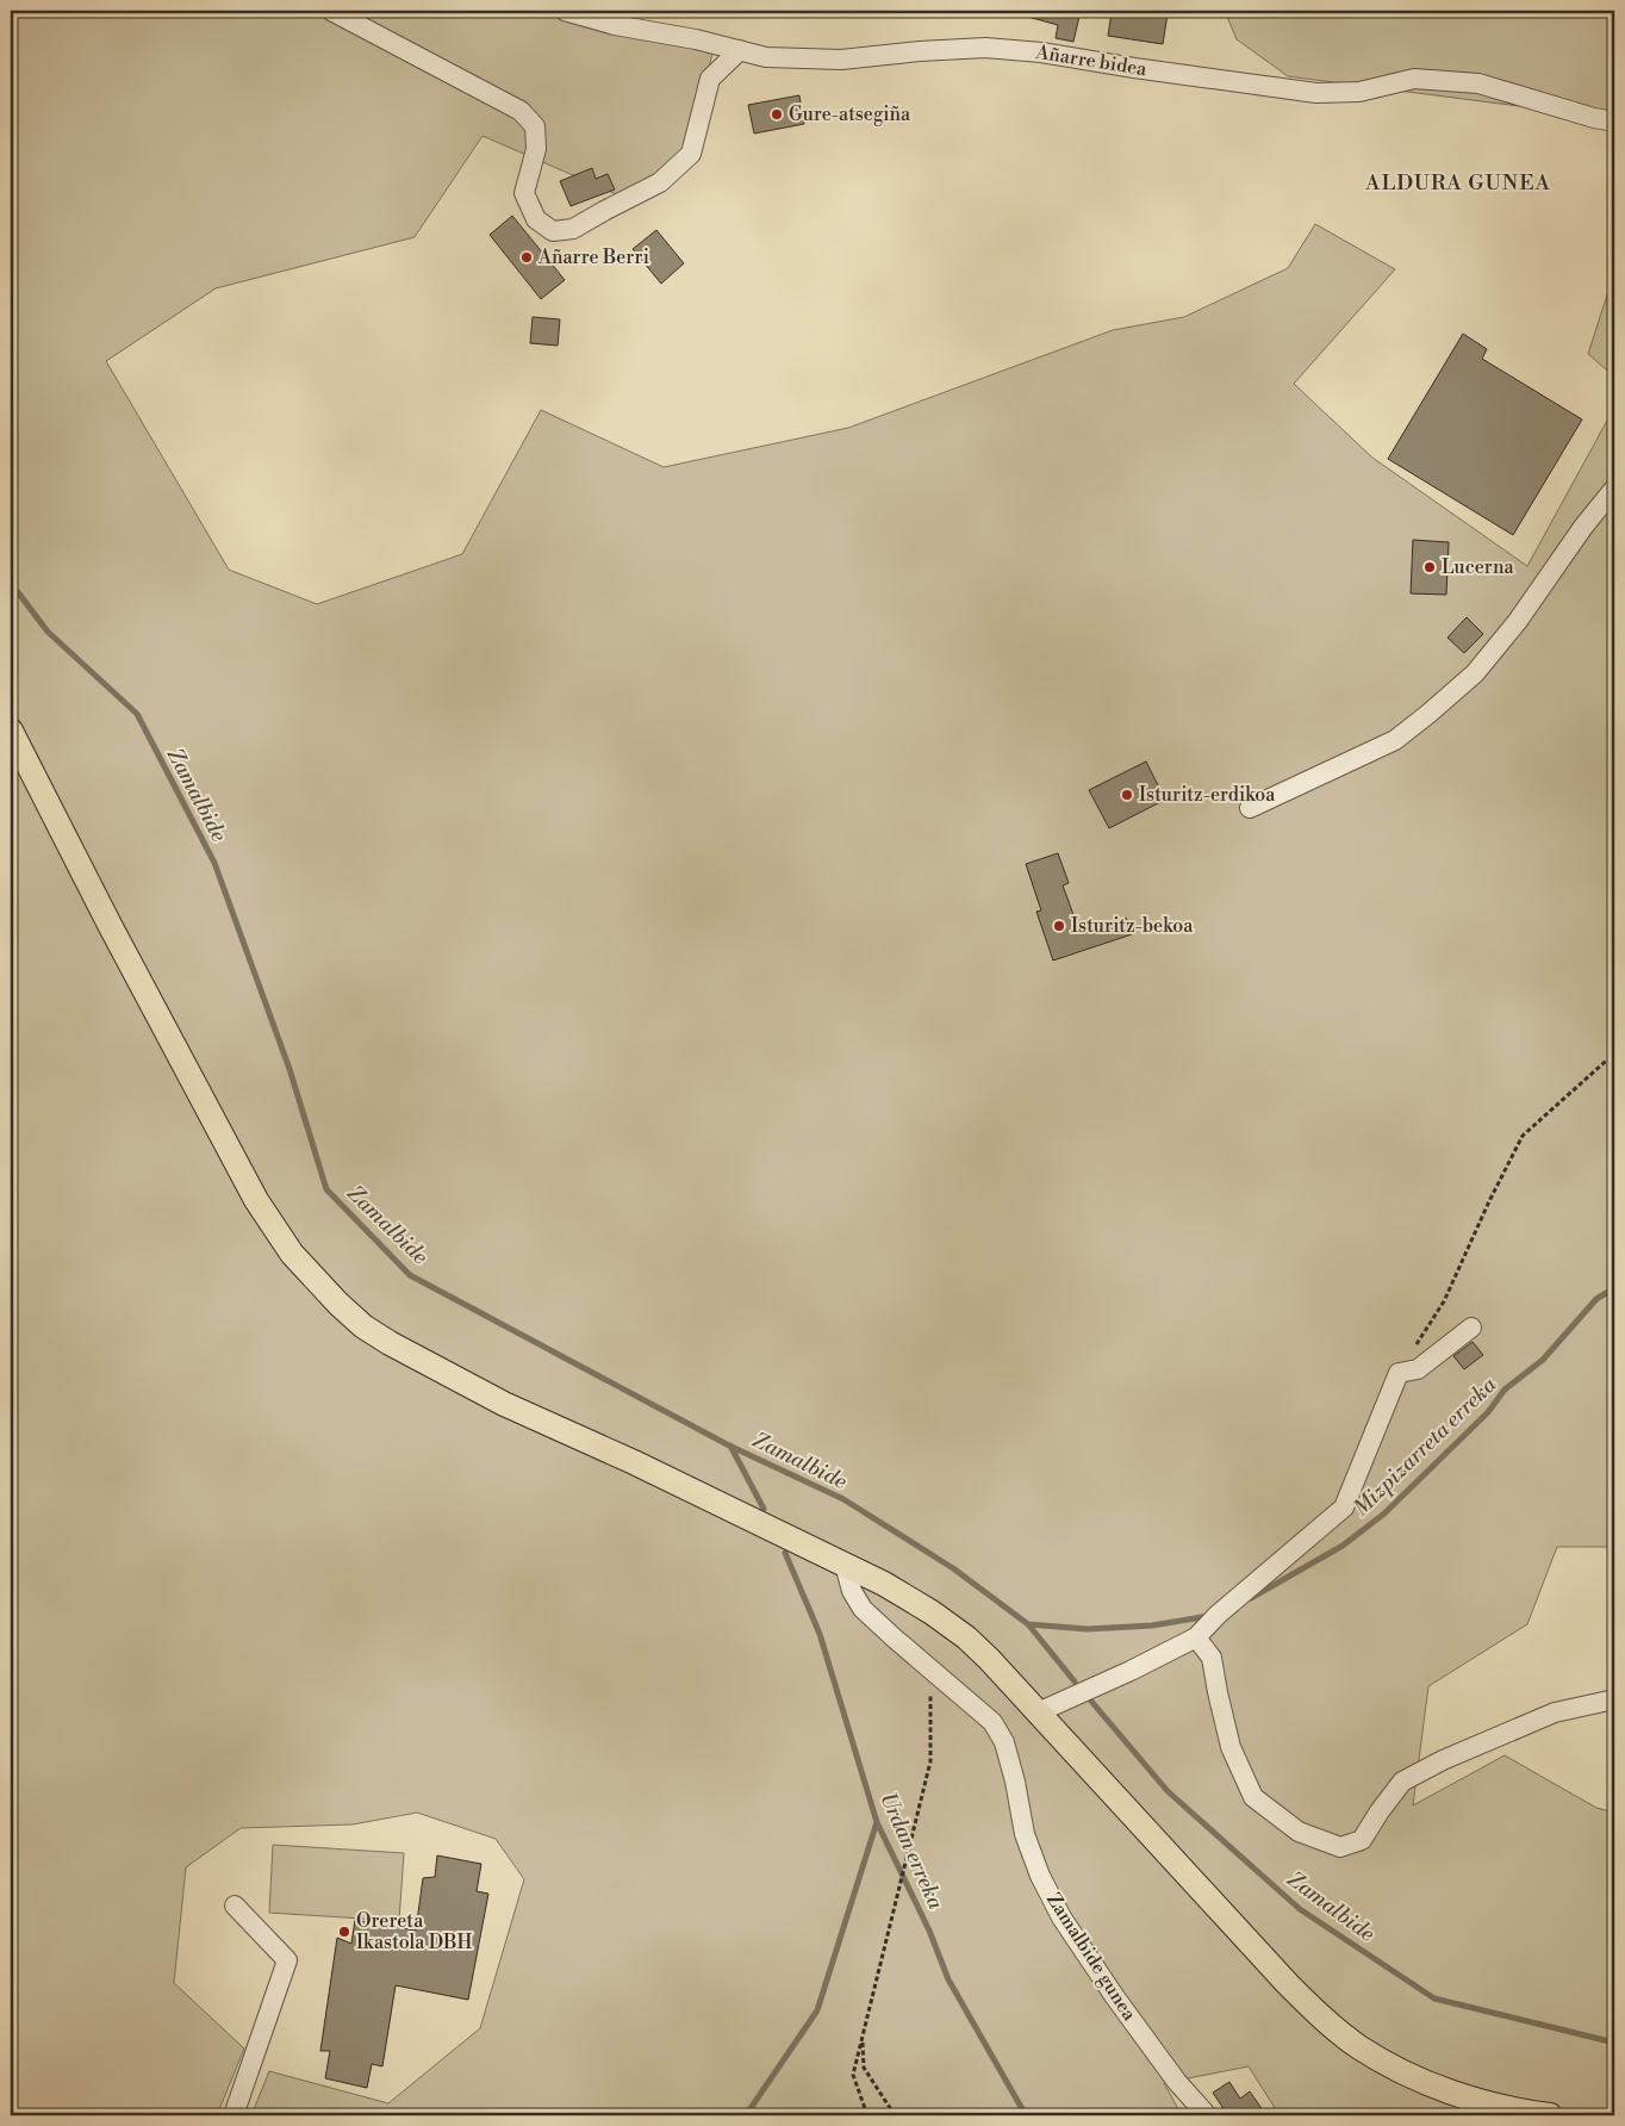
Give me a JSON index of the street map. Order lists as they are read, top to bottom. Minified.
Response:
{"streets":{"street":["Añarre bidea","Zamalbide gunea"]},"districts":["ALDURA GUNEA"],"water":["Zamalbide","Mizpizarreta erreka","Urdan erreka"],"places":["Gure-atsegiña","Añarre Berri","Lucerna","Isturitz-erdikoa","Isturitz-bekoa","Orereta Ikastola DBH"]}
